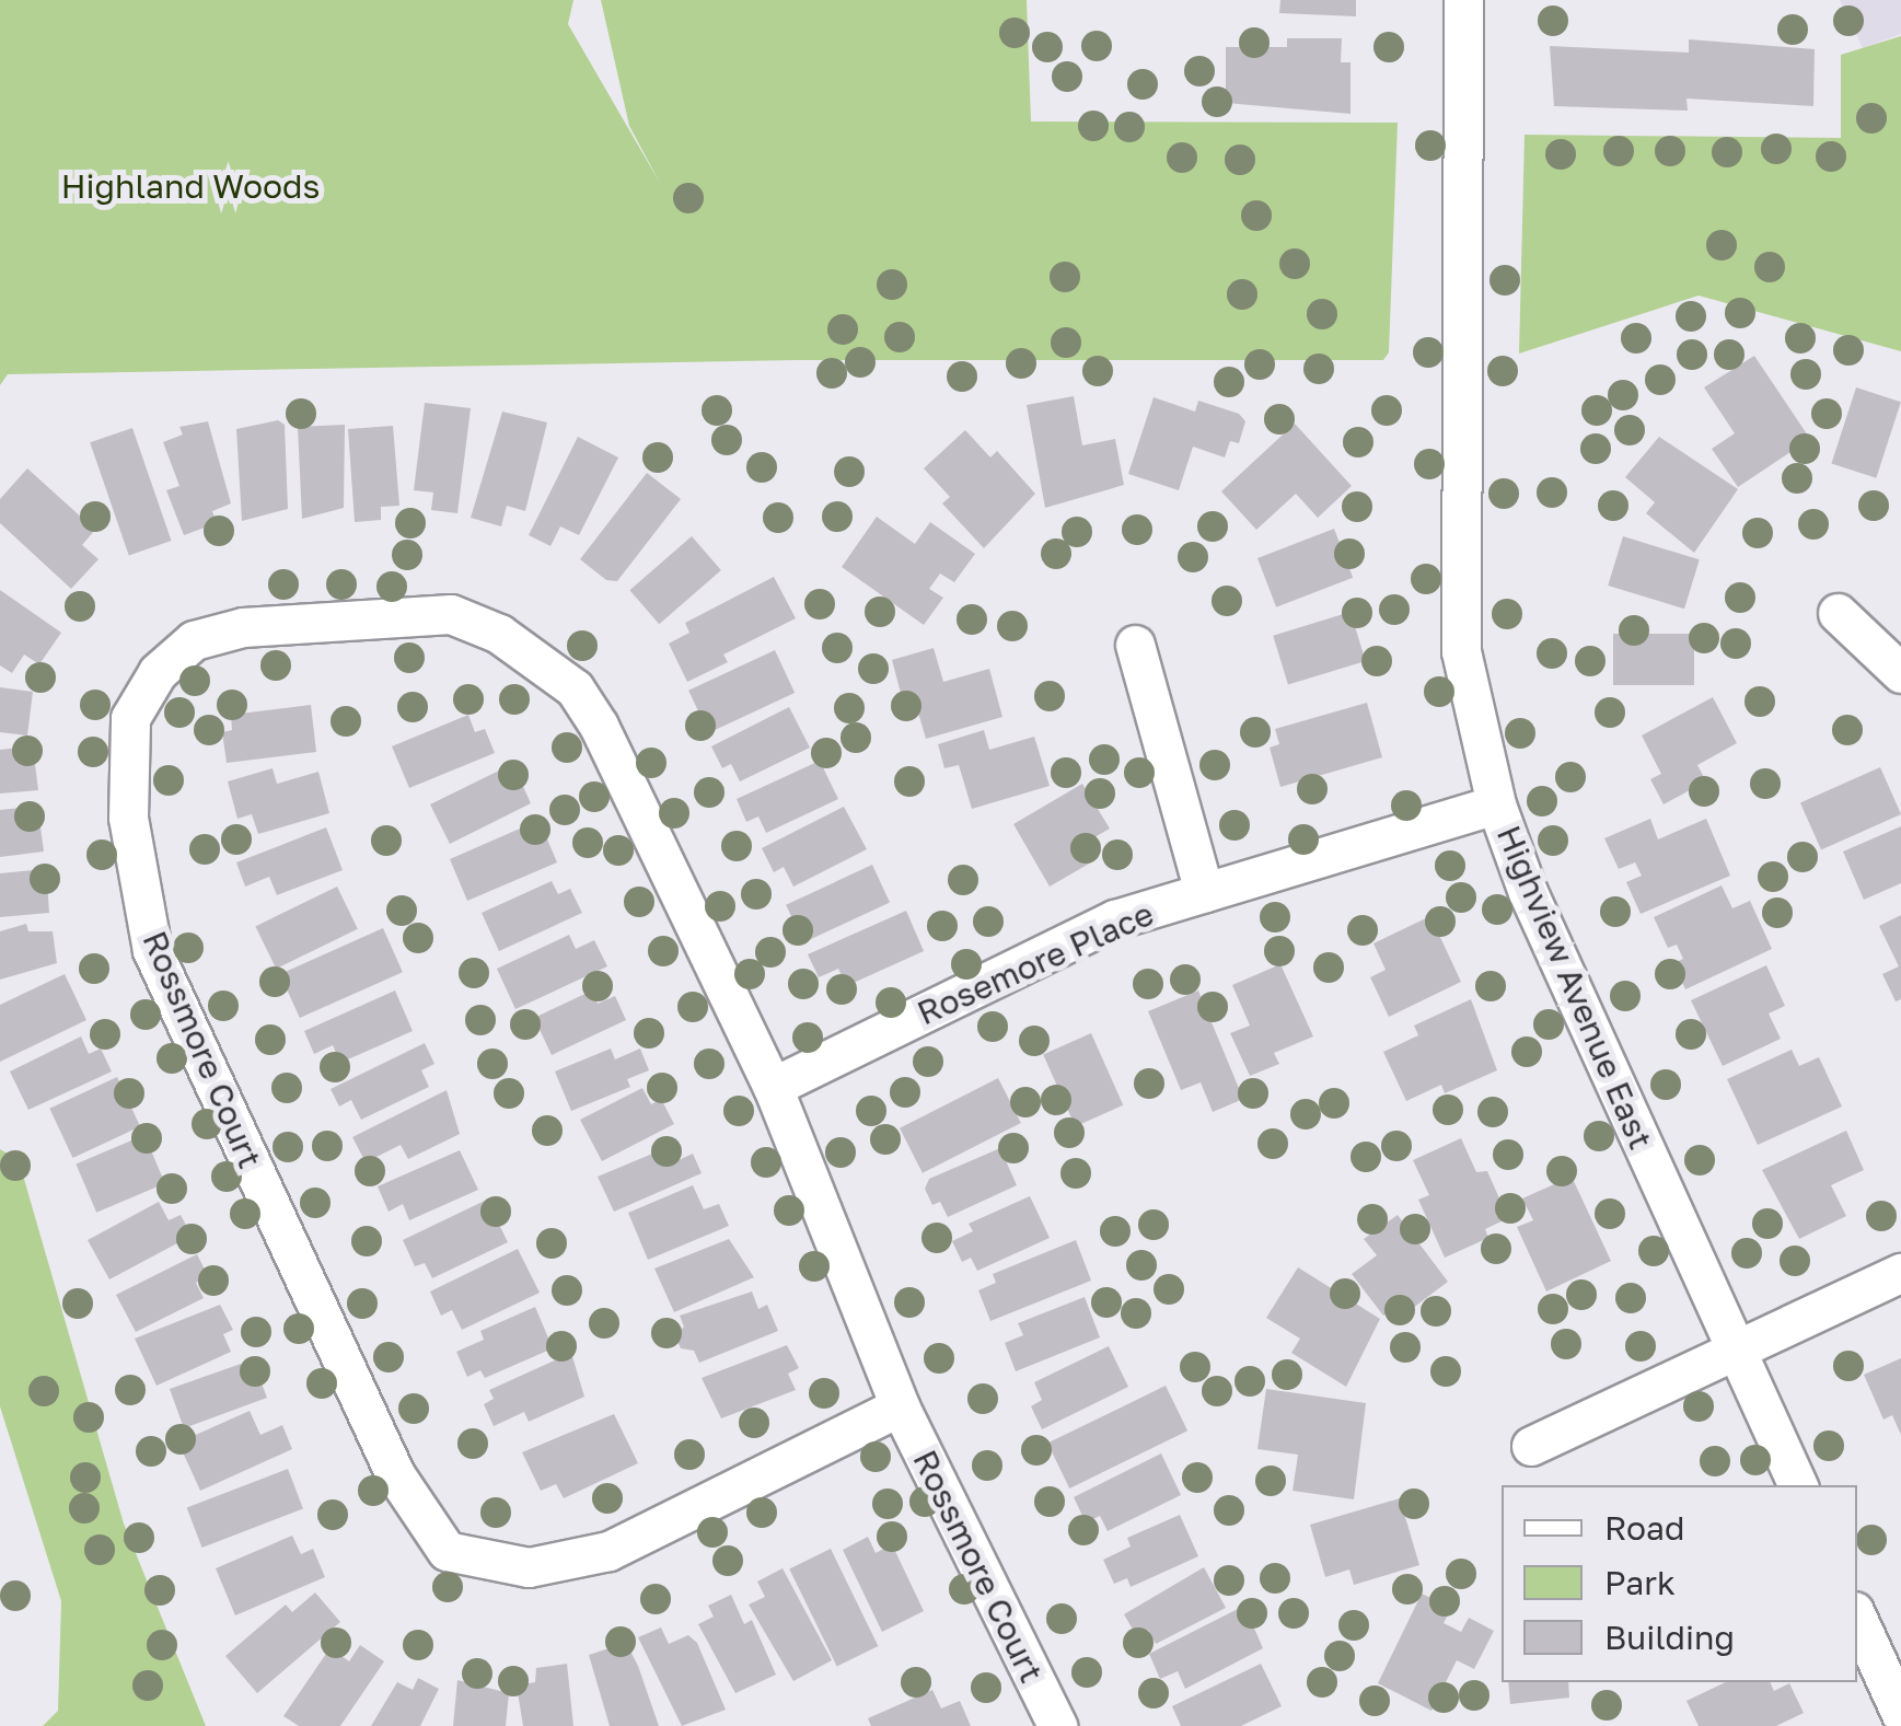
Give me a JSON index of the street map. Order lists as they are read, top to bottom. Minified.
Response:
{"streets":{"street":["Rosemore Place","Highview Avenue East","Rossmore Court"]},"crossings":[["Rosemore Place","Highview Avenue East"],["Rosemore Place","Rossmore Court"]],"parks":["Highland Woods"],"legend":["Road","Park","Building"]}
